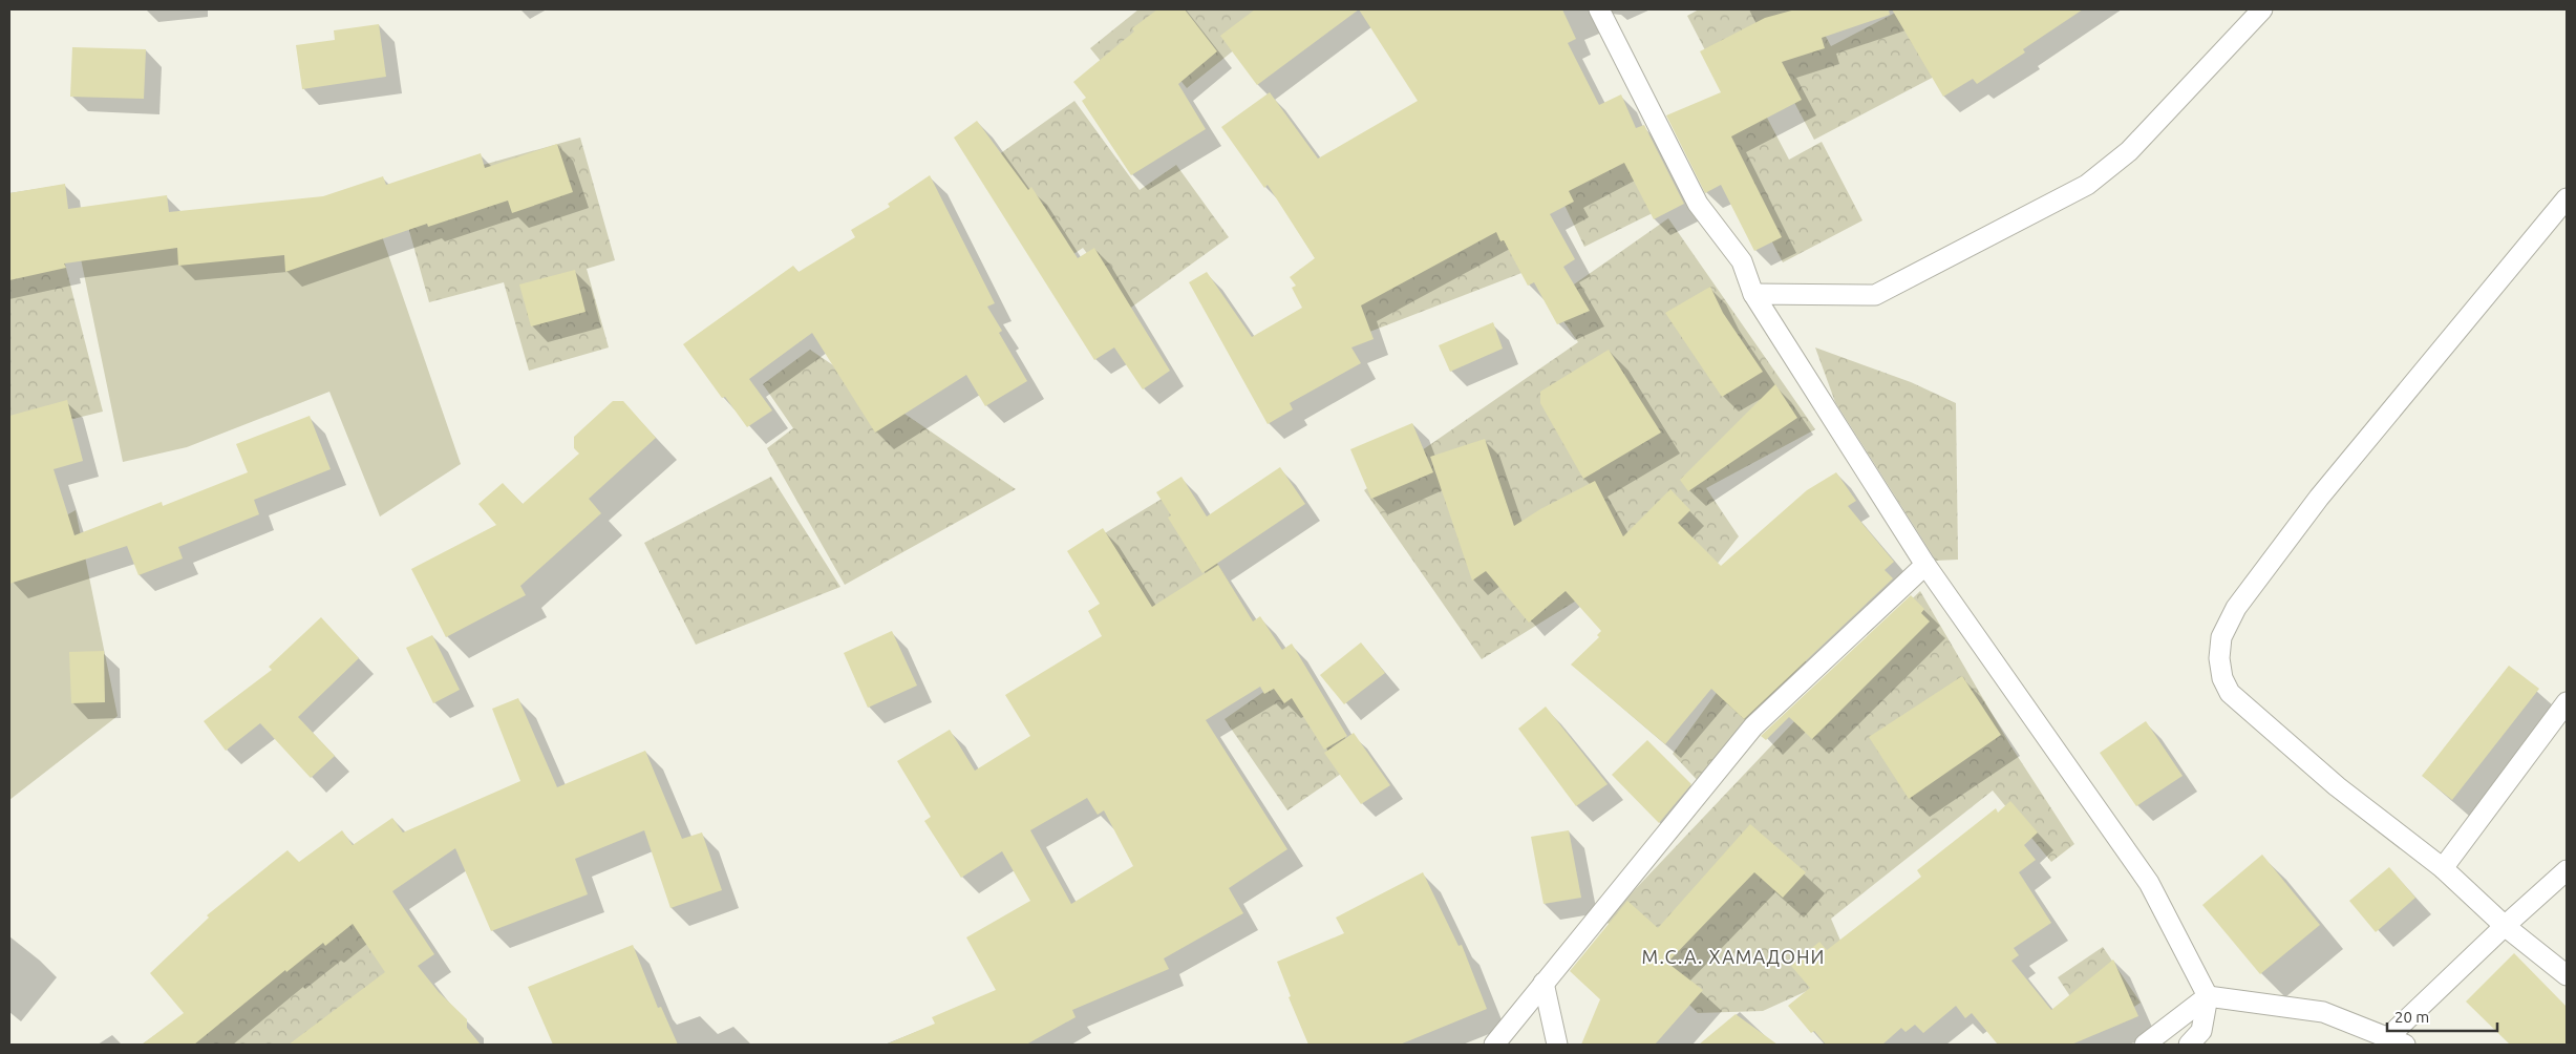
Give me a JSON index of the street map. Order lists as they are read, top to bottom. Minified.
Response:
{"districts":["М.С.А. ХАМАДОНИ"],"scale_bar":"20 m"}
